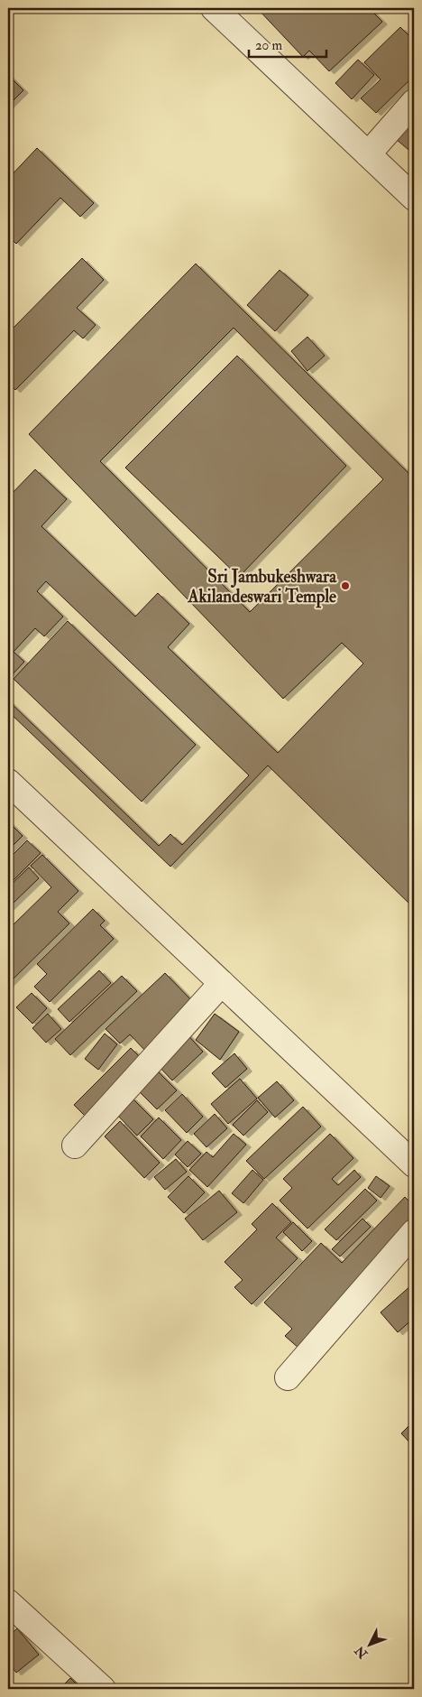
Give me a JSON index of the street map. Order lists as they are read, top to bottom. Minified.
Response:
{"places":["Sri Jambukeshwara Akilandeswari Temple"],"scale_bar":"20 m","north":"bottom left"}
